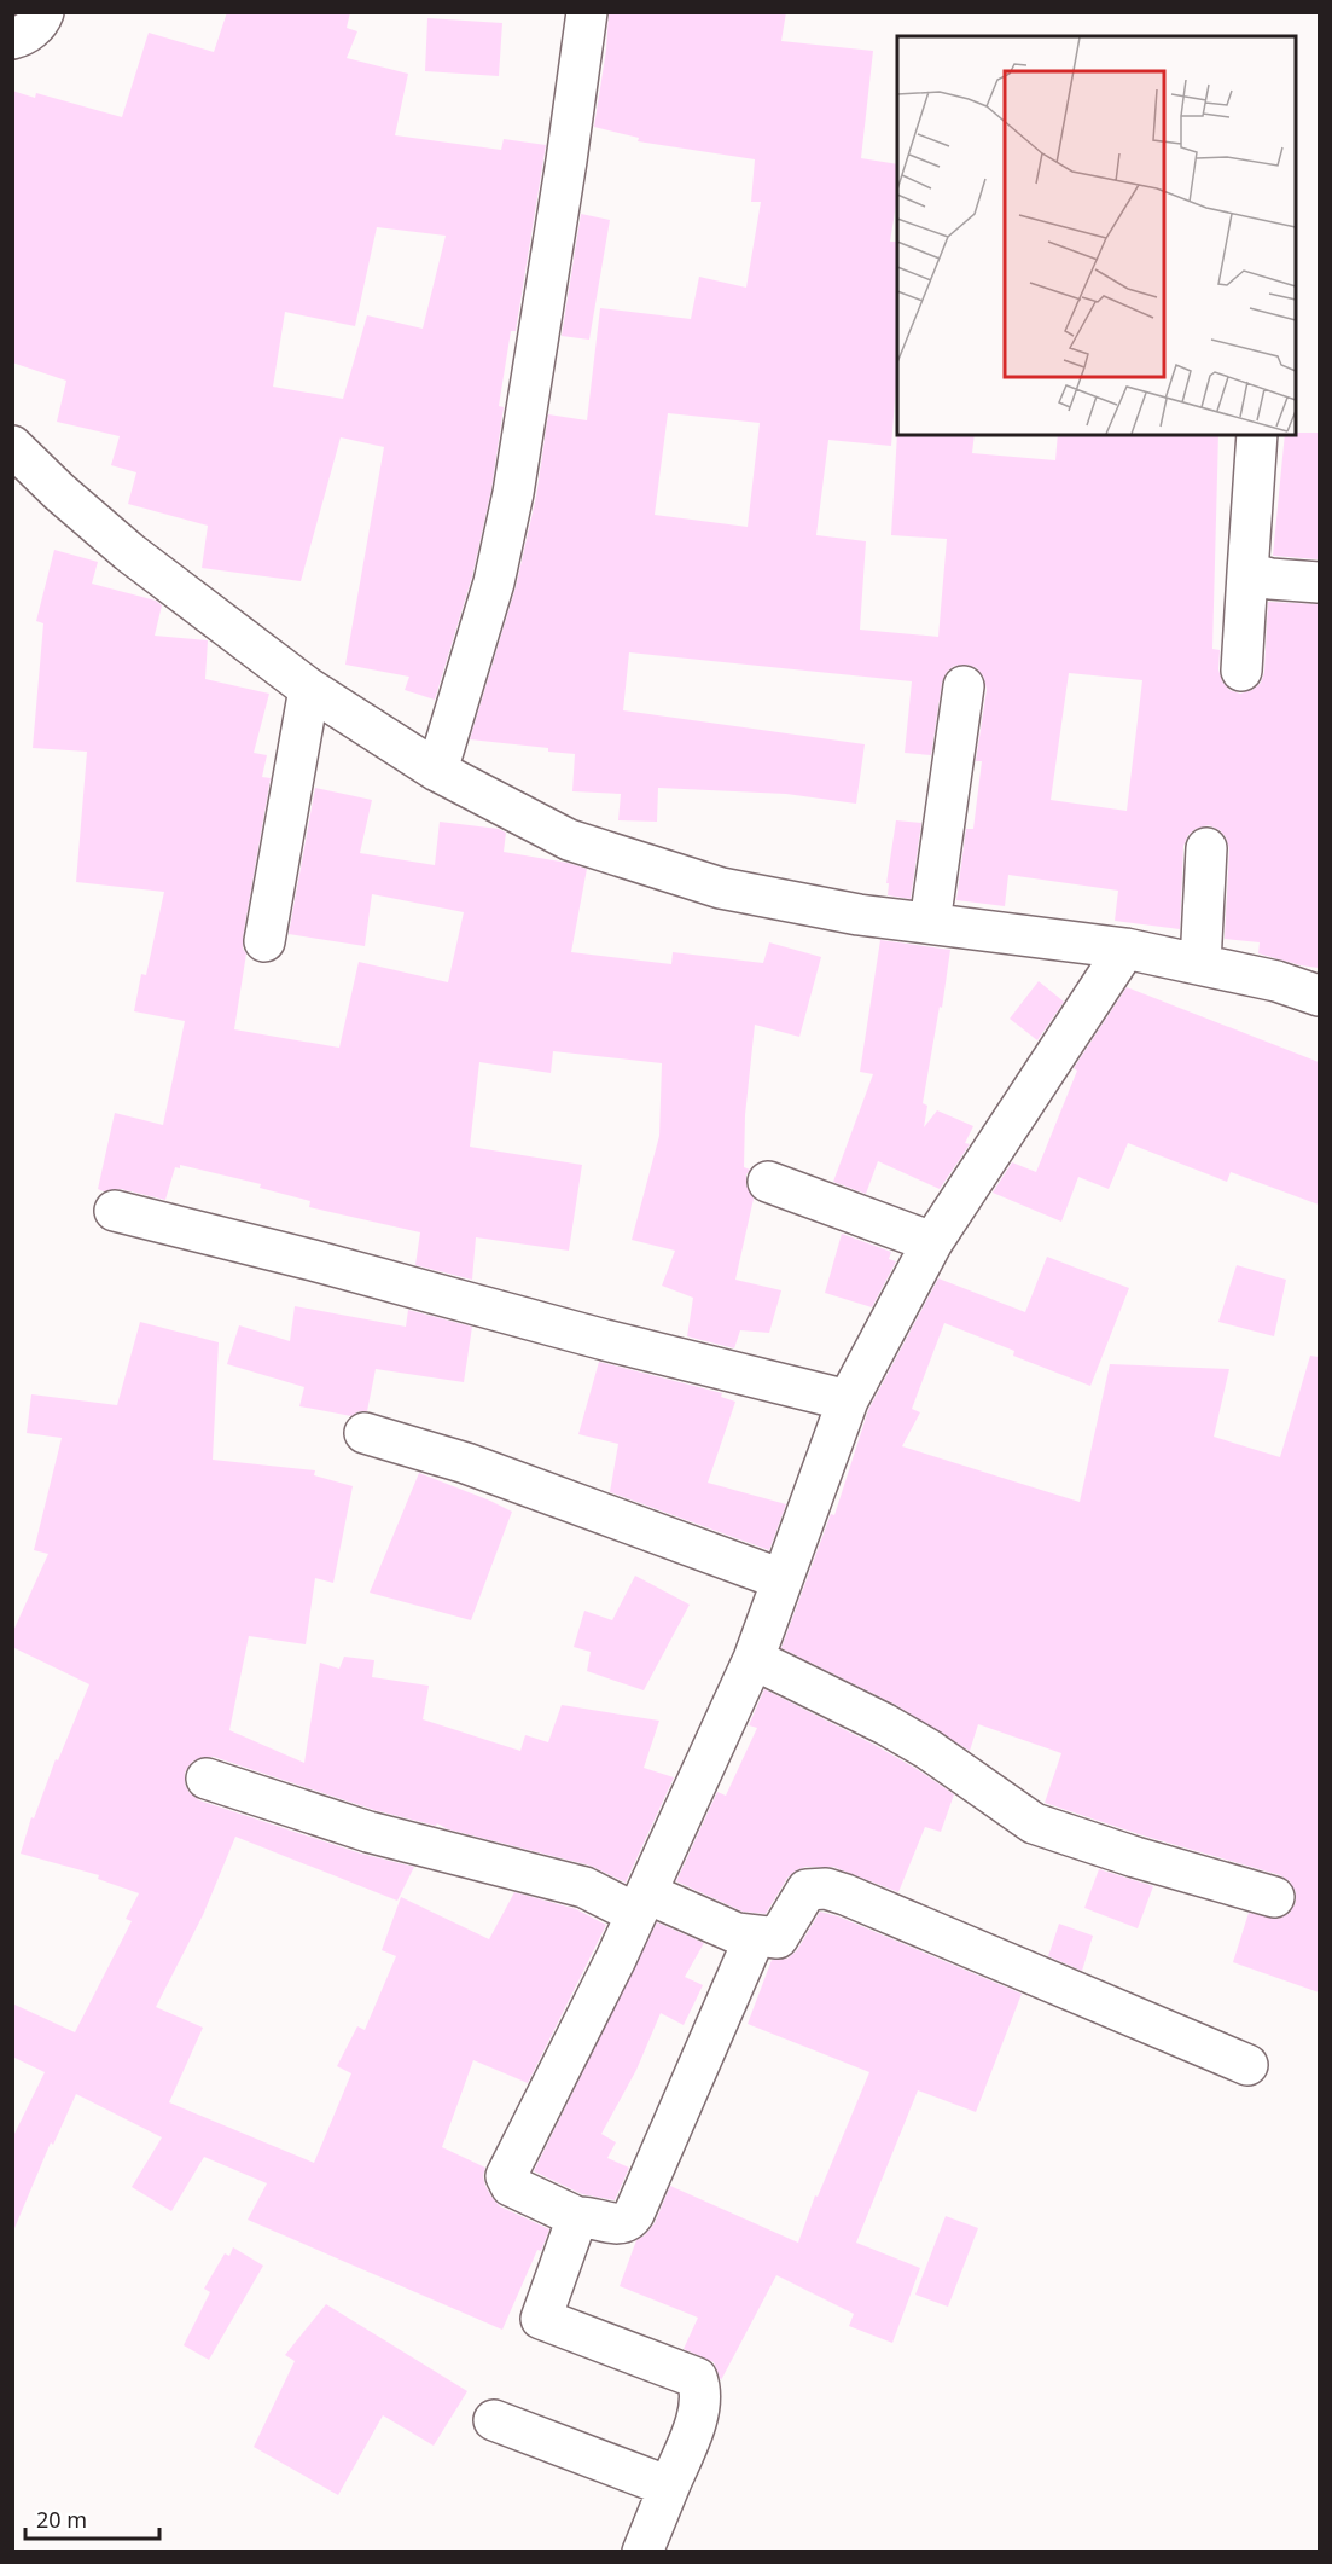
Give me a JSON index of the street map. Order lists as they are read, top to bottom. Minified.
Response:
{"scale_bar":"20 m"}
